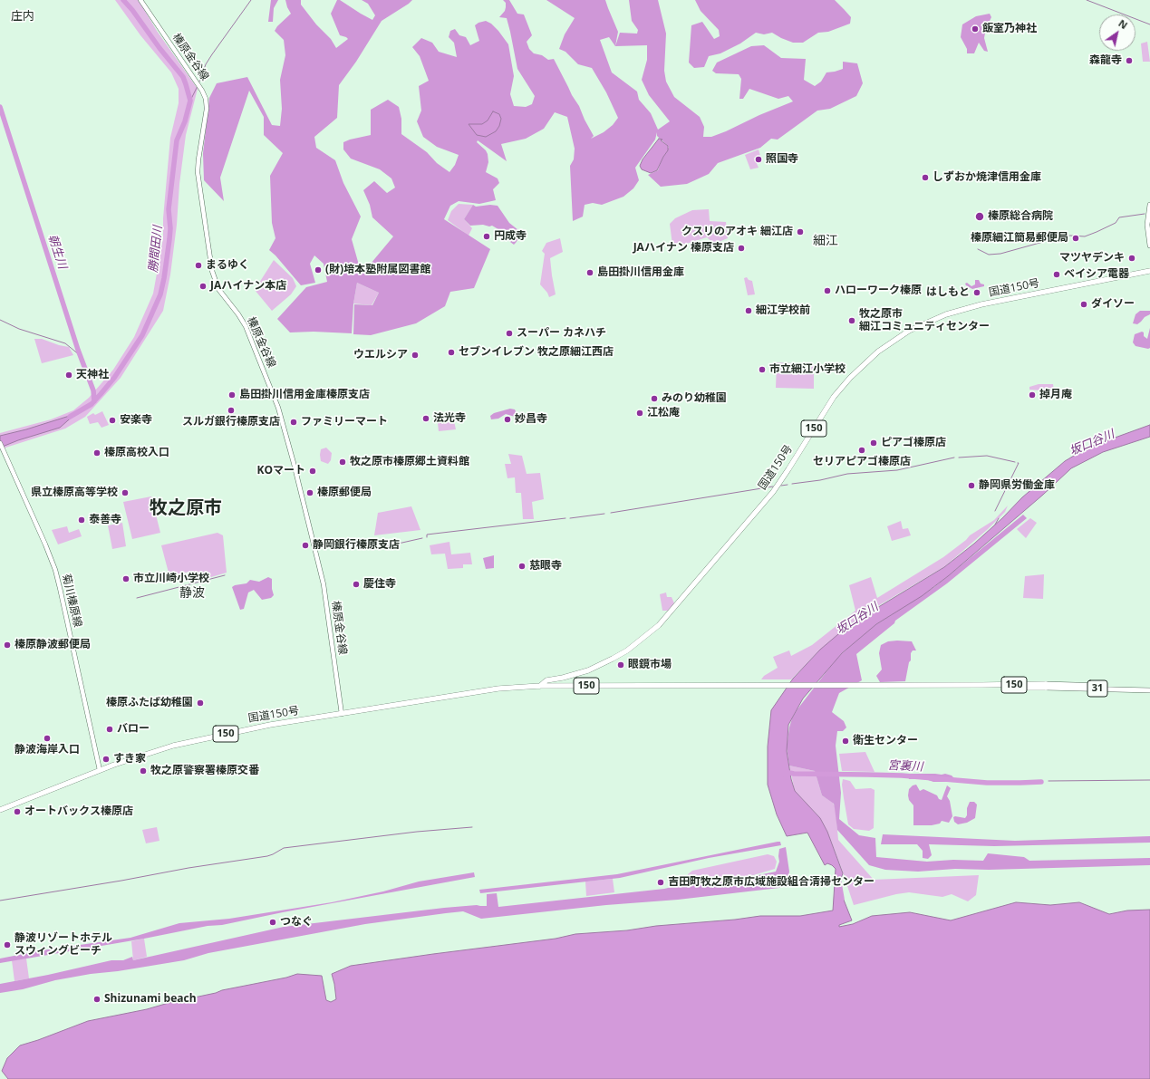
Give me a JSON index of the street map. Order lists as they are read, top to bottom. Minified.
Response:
{"streets":{"highway":["国道150号","150"],"main road":["榛原金谷線","菊川榛原線","31"]},"crossings":[["榛原金谷線","国道150号"],["国道150号","菊川榛原線"],["国道150号","31"]],"districts":["庄内","細江","牧之原市","静波"],"water":["勝間田川","朝生川","坂口谷川","宮裏川"],"places":["飯室乃神社","森龍寺","照国寺","しずおか焼津信用金庫","榛原総合病院","クスリのアオキ 細江店","円成寺","榛原細江簡易郵便局","JAハイナン 榛原支店","マツヤデンキ","まるゆく","(財)培本塾附属図書館","島田掛川信用金庫","ベイシア電器","JAハイナン本店","ハローワーク榛原","はしもと","ダイソー","細江学校前","牧之原市 細江コミュニティセンター","スーパー カネハチ","セブンイレブン 牧之原細江西店","ウエルシア","市立細江小学校","天神社","島田掛川信用金庫榛原支店","掉月庵","みのり幼稚園","スルガ銀行榛原支店","江松庵","法光寺","妙昌寺","安楽寺","ファミリーマート","ピアゴ榛原店","セリアピアゴ榛原店","榛原高校入口","牧之原市榛原郷土資料館","KOマート","静岡県労働金庫","県立榛原高等学校","榛原郵便局","泰善寺","静岡銀行榛原支店","慈眼寺","市立川崎小学校","慶住寺","榛原静波郵便局","眼鏡市場","榛原ふたば幼稚園","バロー","静波海岸入口","衛生センター","すき家","牧之原警察署榛原交番","オートバックス榛原店","吉田町牧之原市広域施設組合清掃センター","つなぐ","静波リゾートホテル スウィングビーチ","Shizunami beach"],"north":"top right"}
